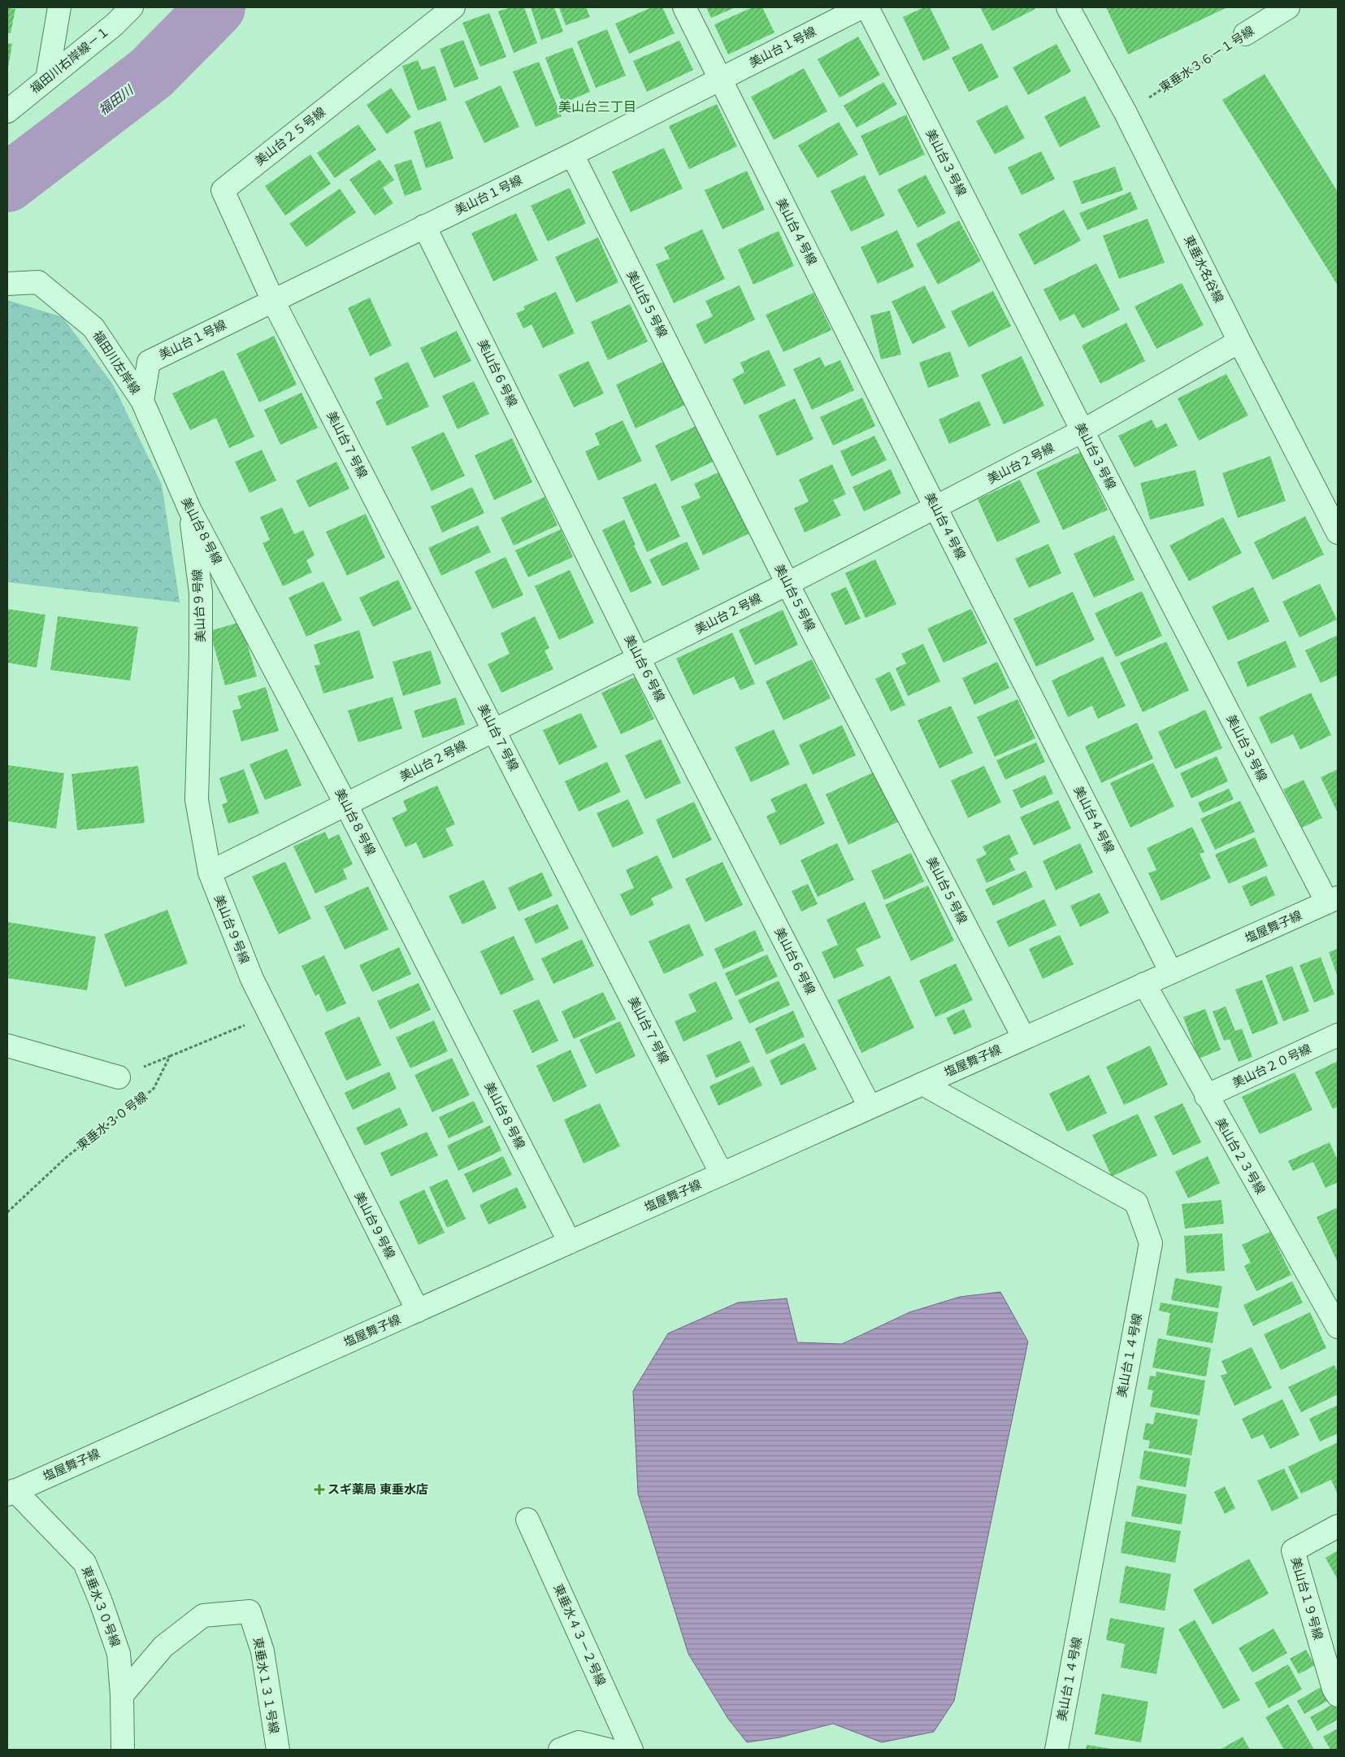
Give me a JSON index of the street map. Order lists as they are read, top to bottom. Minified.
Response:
{"streets":{"street":["美山台１号線","東垂水３６－１号線","福田川右岸線－１","美山台２５号線","美山台３号線","美山台４号線","東垂水名谷線","美山台５号線","福田川左岸線","美山台６号線","美山台７号線","美山台２号線","美山台８号線","美山台９号線","塩屋舞子線","美山台２０号線","東垂水３０号線","美山台２３号線","美山台１４号線","美山台１９号線","東垂水４３－２号線","東垂水１３１号線"]},"crossings":[["美山台１号線","美山台２５号線"],["美山台１号線","美山台４号線"],["美山台１号線","美山台５号線"],["美山台１号線","福田川左岸線"],["美山台１号線","美山台６号線"],["美山台１号線","美山台７号線"],["美山台１号線","美山台８号線"],["東垂水３６－１号線","東垂水名谷線"],["美山台２５号線","美山台７号線"],["美山台３号線","美山台２号線"],["美山台３号線","塩屋舞子線"],["美山台４号線","美山台２号線"],["美山台４号線","塩屋舞子線"],["東垂水名谷線","美山台２号線"],["美山台５号線","美山台２号線"],["美山台５号線","塩屋舞子線"],["福田川左岸線","美山台８号線"],["美山台６号線","美山台２号線"],["美山台６号線","塩屋舞子線"],["美山台７号線","美山台２号線"],["美山台７号線","塩屋舞子線"],["美山台２号線","美山台８号線"],["美山台２号線","美山台９号線"],["美山台８号線","美山台９号線"],["美山台８号線","塩屋舞子線"],["美山台９号線","塩屋舞子線"],["塩屋舞子線","東垂水３０号線"],["塩屋舞子線","美山台２３号線"],["塩屋舞子線","美山台１４号線"],["美山台２０号線","美山台２３号線"],["東垂水３０号線","東垂水１３１号線"]],"districts":["美山台三丁目"],"water":["福田川"],"places":{"health":["スギ薬局 東垂水店"]}}
